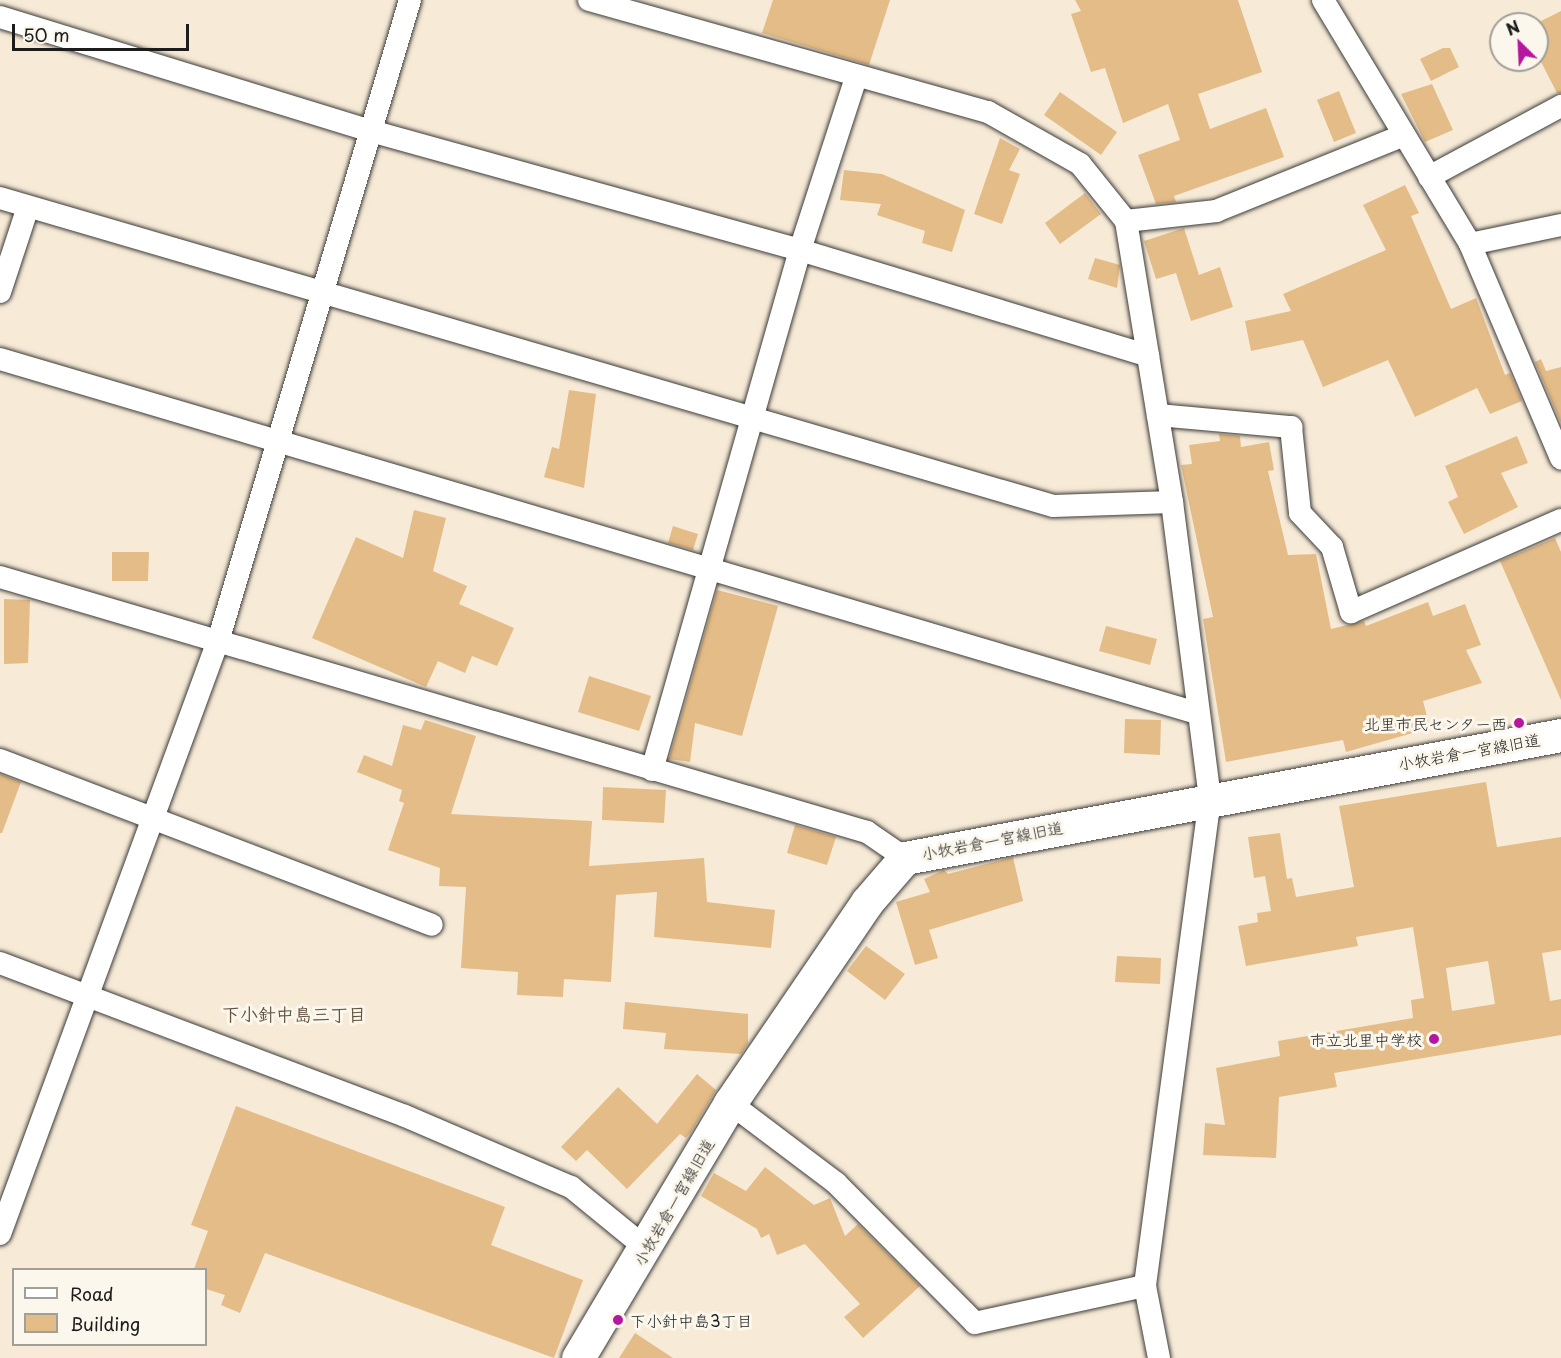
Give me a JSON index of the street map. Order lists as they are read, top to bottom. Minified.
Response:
{"streets":{"street":["小牧岩倉一宮線旧道"]},"districts":["下小針中島三丁目"],"places":["北里市民センター西","市立北里中学校","下小針中島3丁目"],"legend":["Road","Building"],"scale_bar":"50 m","north":"top left"}
